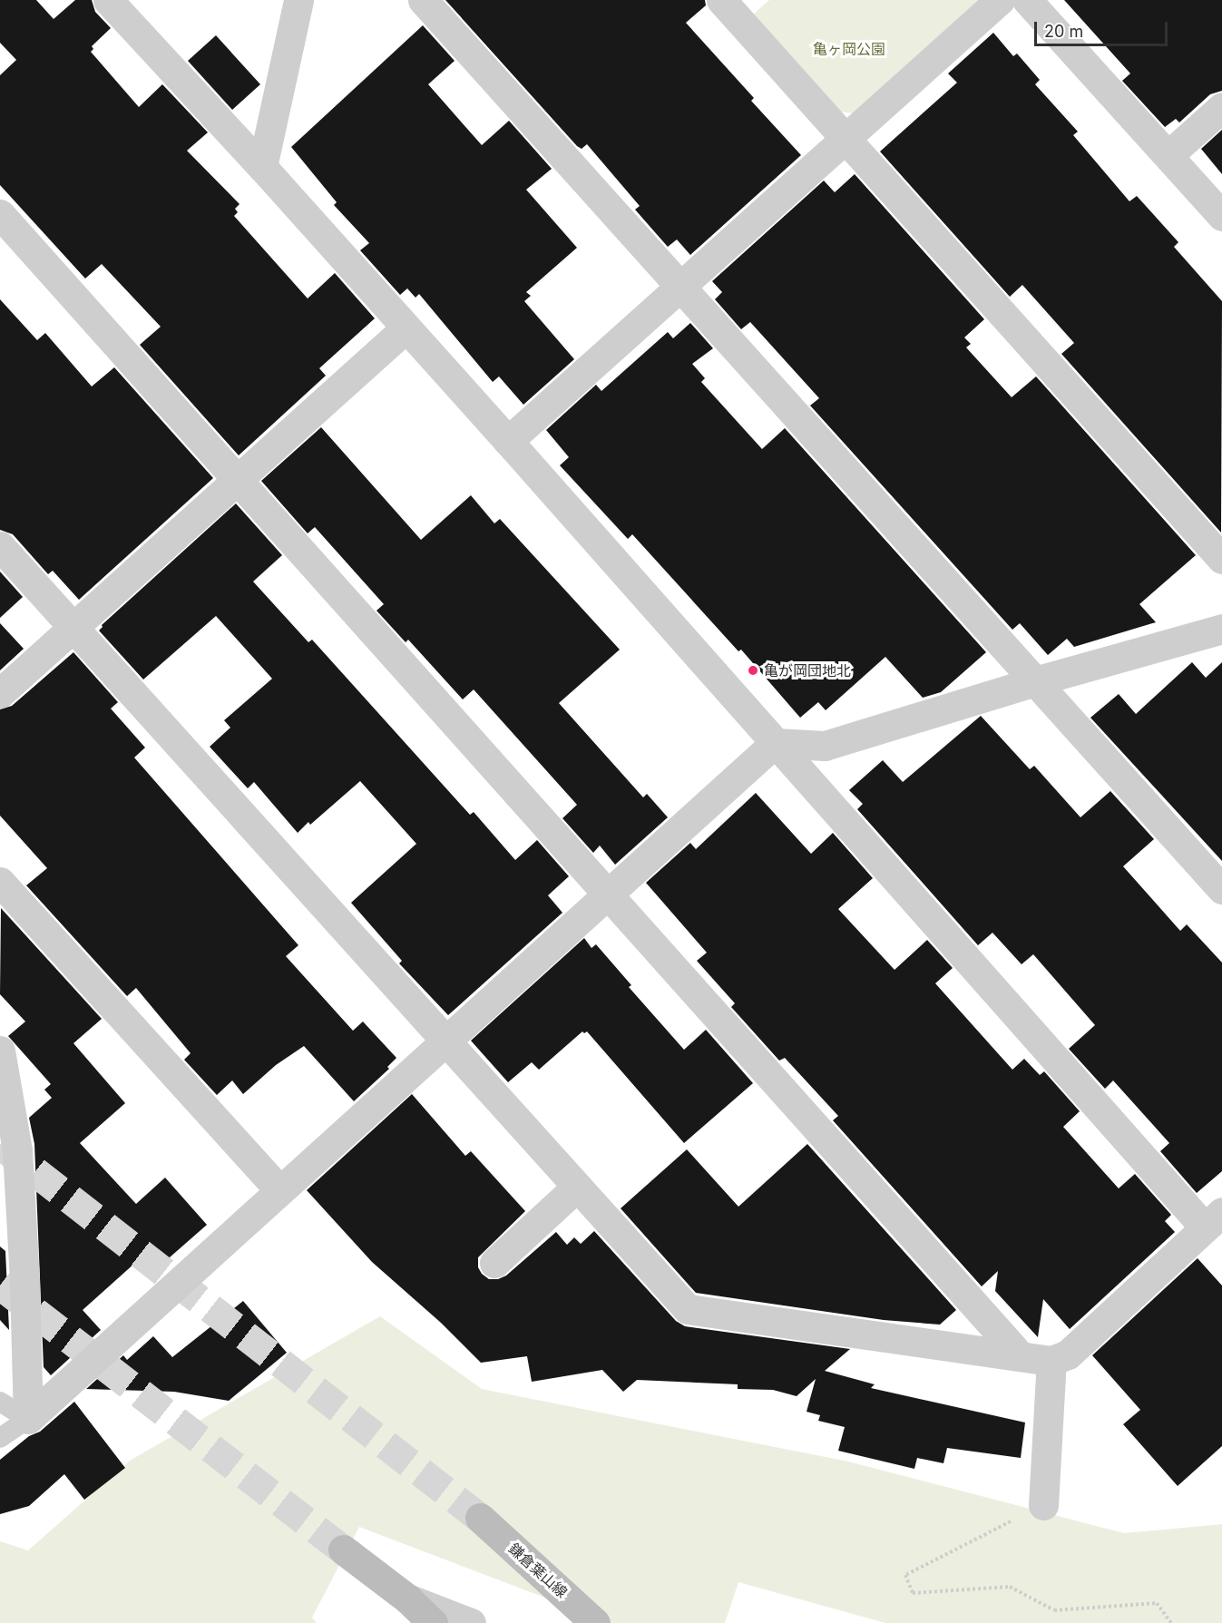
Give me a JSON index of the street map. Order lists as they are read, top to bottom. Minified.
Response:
{"streets":{"main road":["鎌倉葉山線"]},"parks":["亀ヶ岡公園"],"places":["亀が岡団地北"],"scale_bar":"20 m"}
